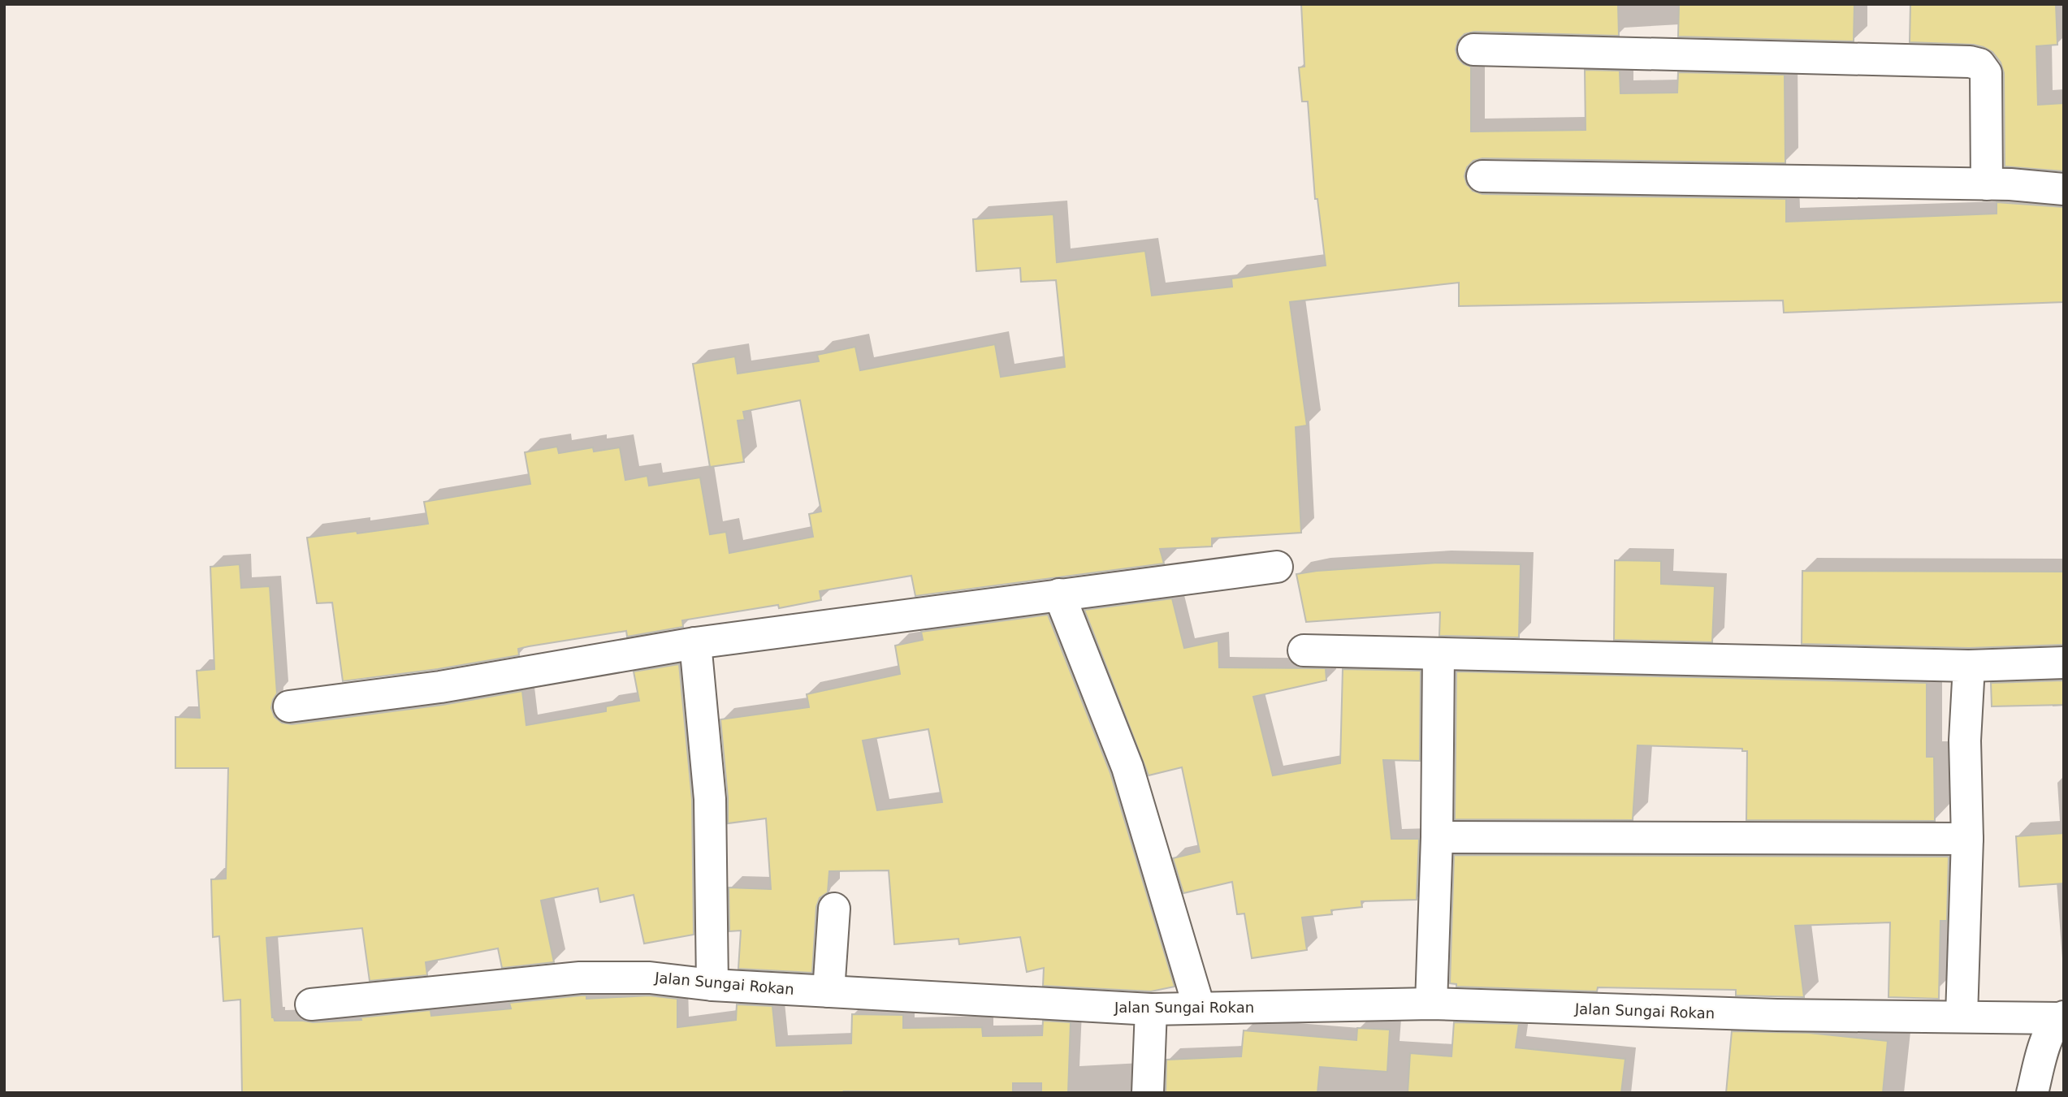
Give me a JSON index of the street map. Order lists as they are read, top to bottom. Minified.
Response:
{"streets":{"street":["Jalan Sungai Rokan"]}}
